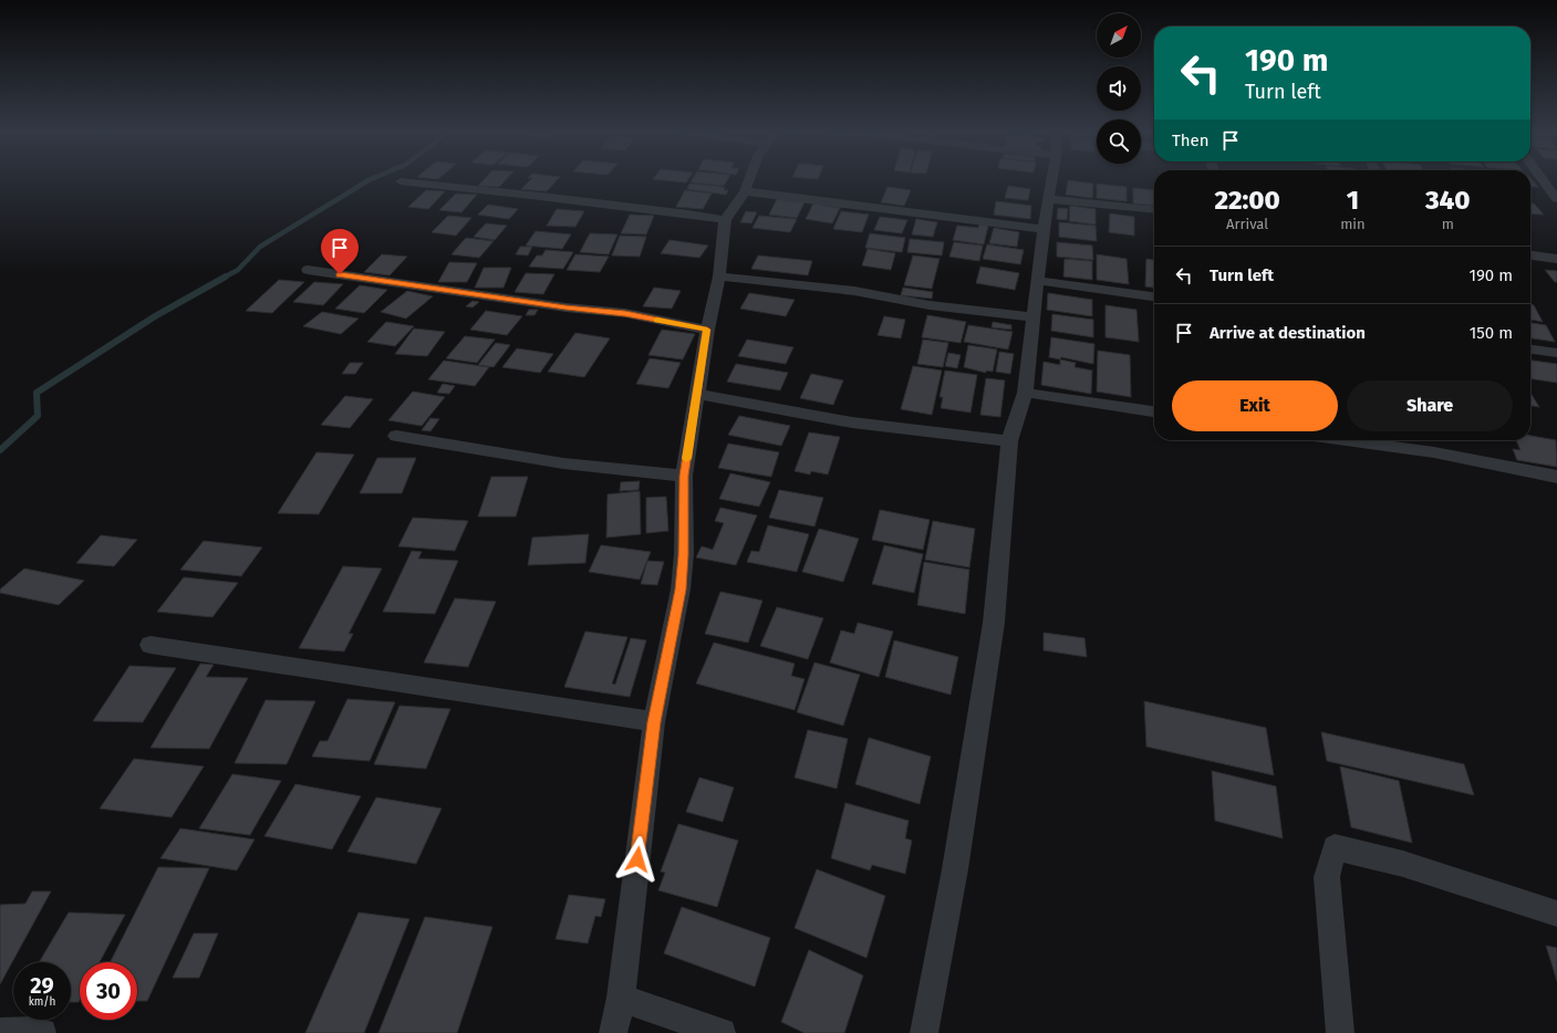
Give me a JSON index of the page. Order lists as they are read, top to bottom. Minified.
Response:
{"north":"top right","page":{"turn":["190 m","Turn left"],"then":"Then","eta":["22:00","Arrival","1","min","340","m"],"list":[{"name":"Turn left","value":"190 m"},{"name":"Arrive at destination","value":"150 m"}],"buttons":["Exit","Share"],"speed":"29 km/h","limit":"30"}}
